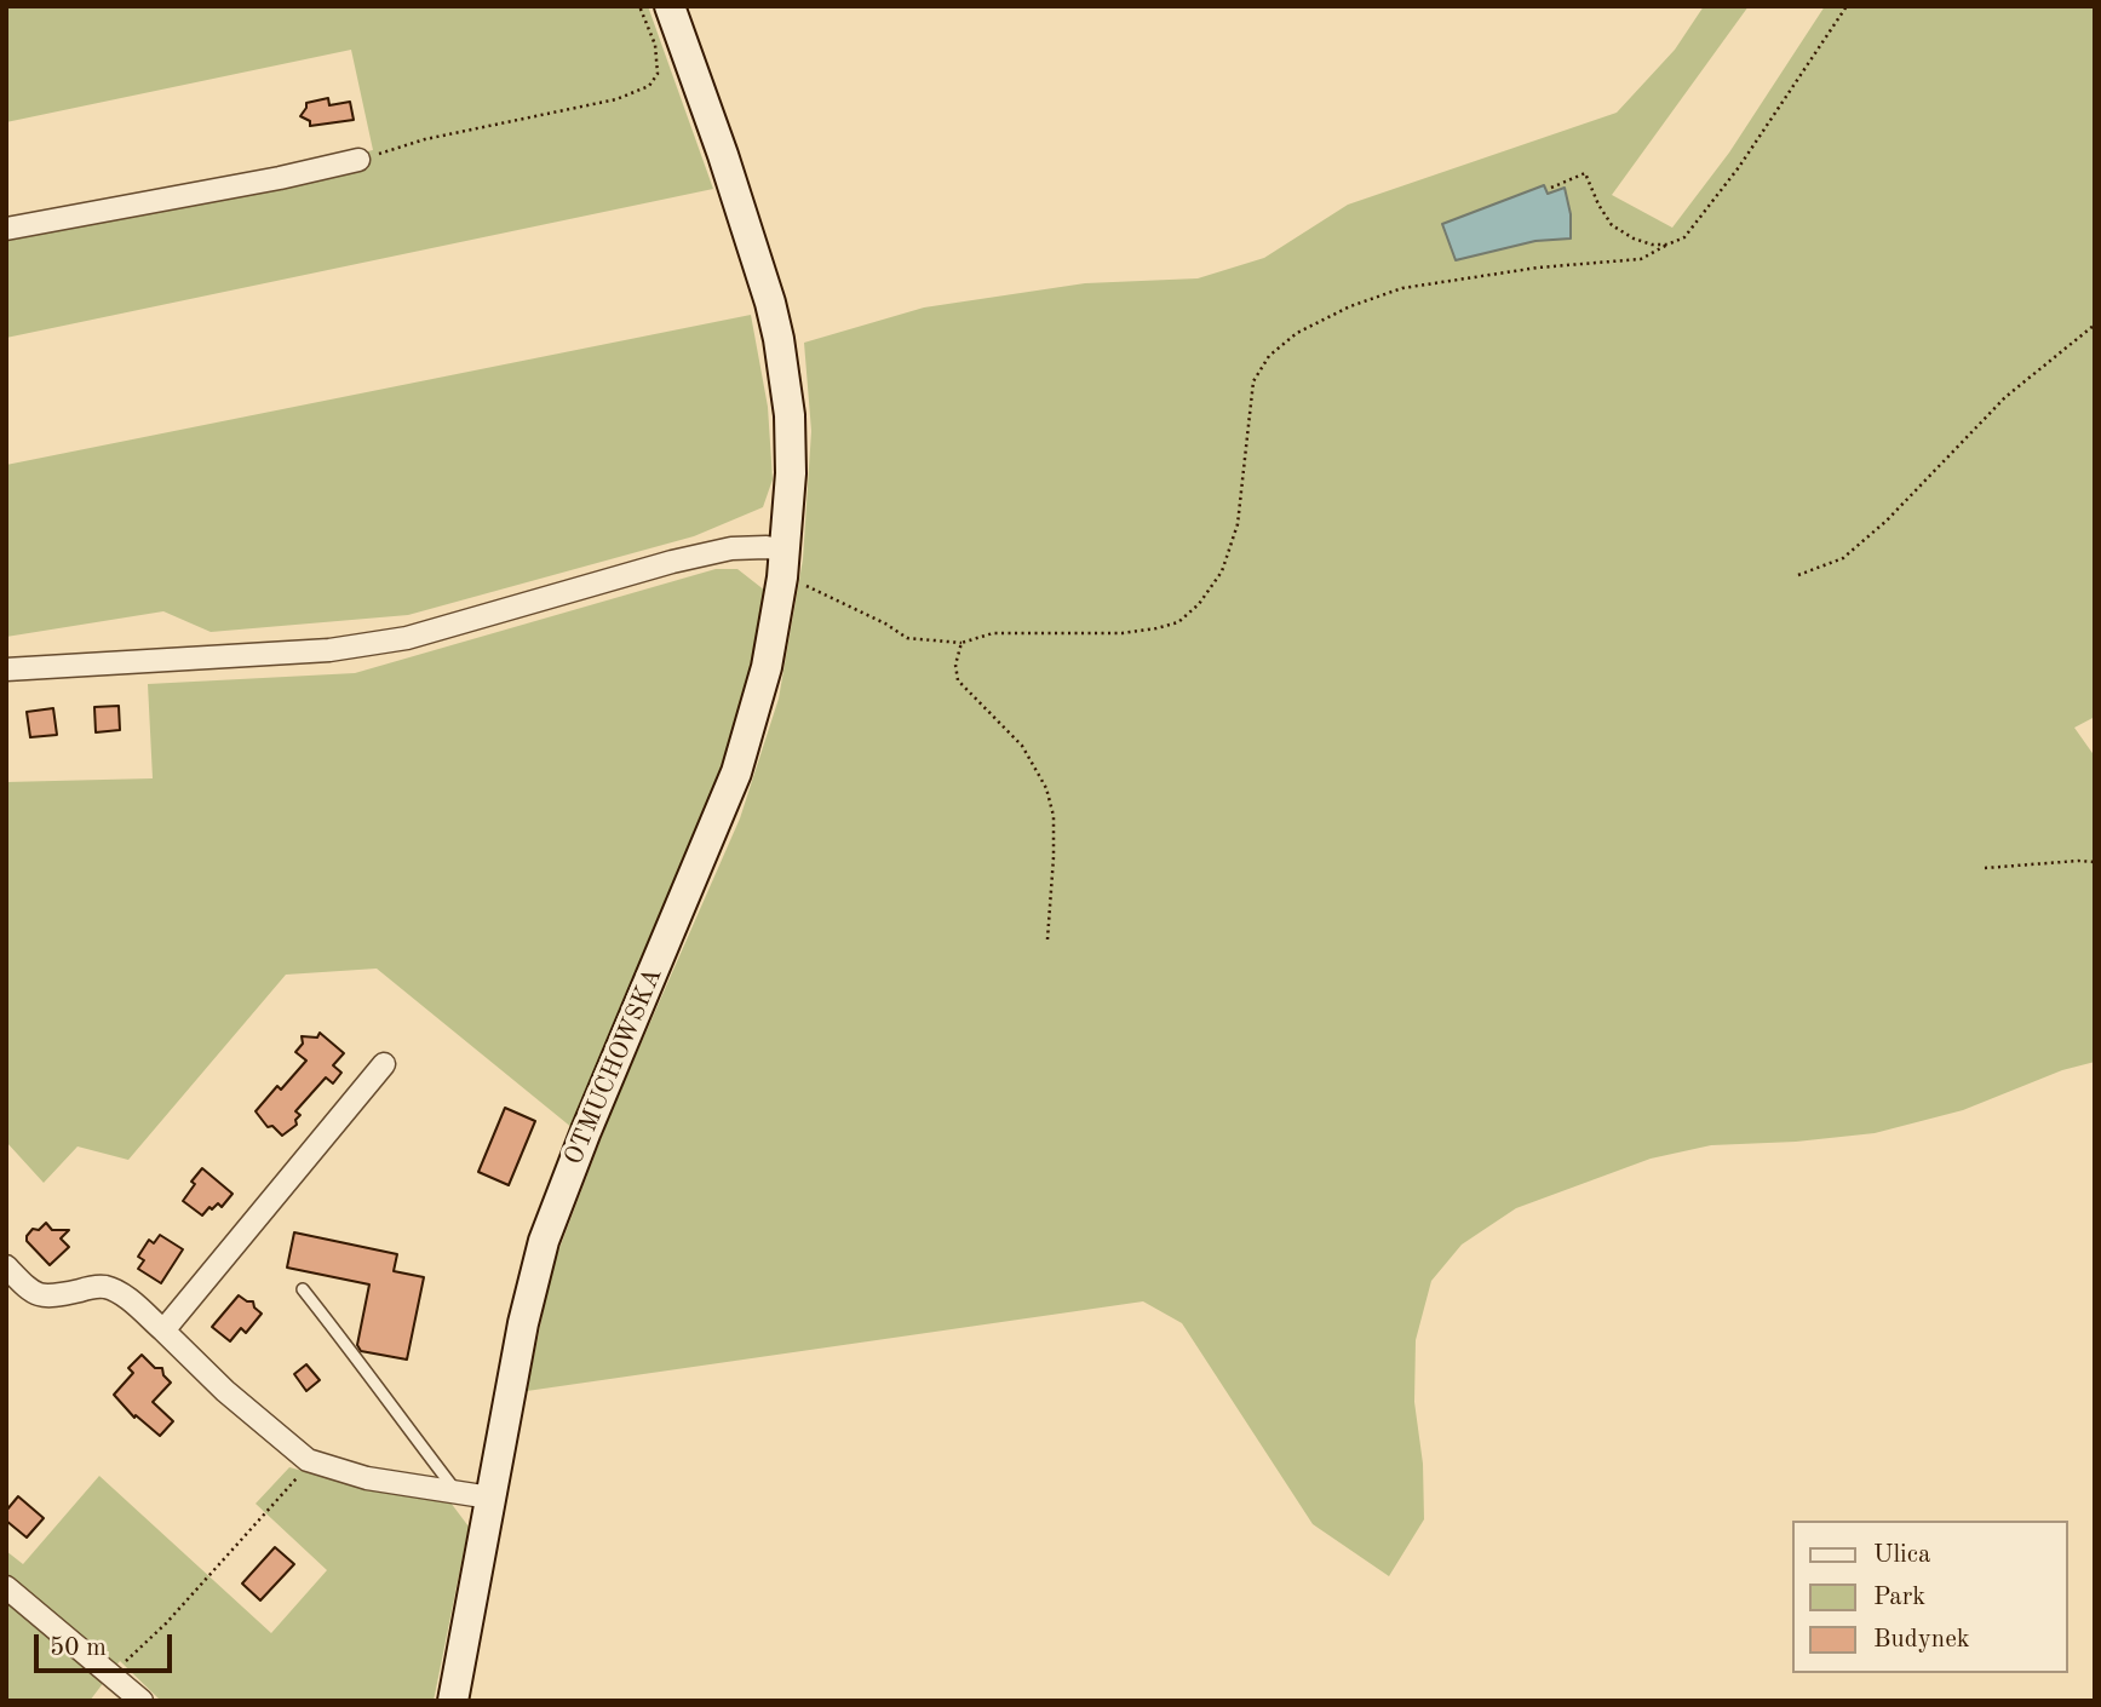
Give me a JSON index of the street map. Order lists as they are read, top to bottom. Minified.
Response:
{"streets":{"main road":["OTMUCHOWSKA"]},"legend":["Ulica","Park","Budynek"],"scale_bar":"50 m"}
